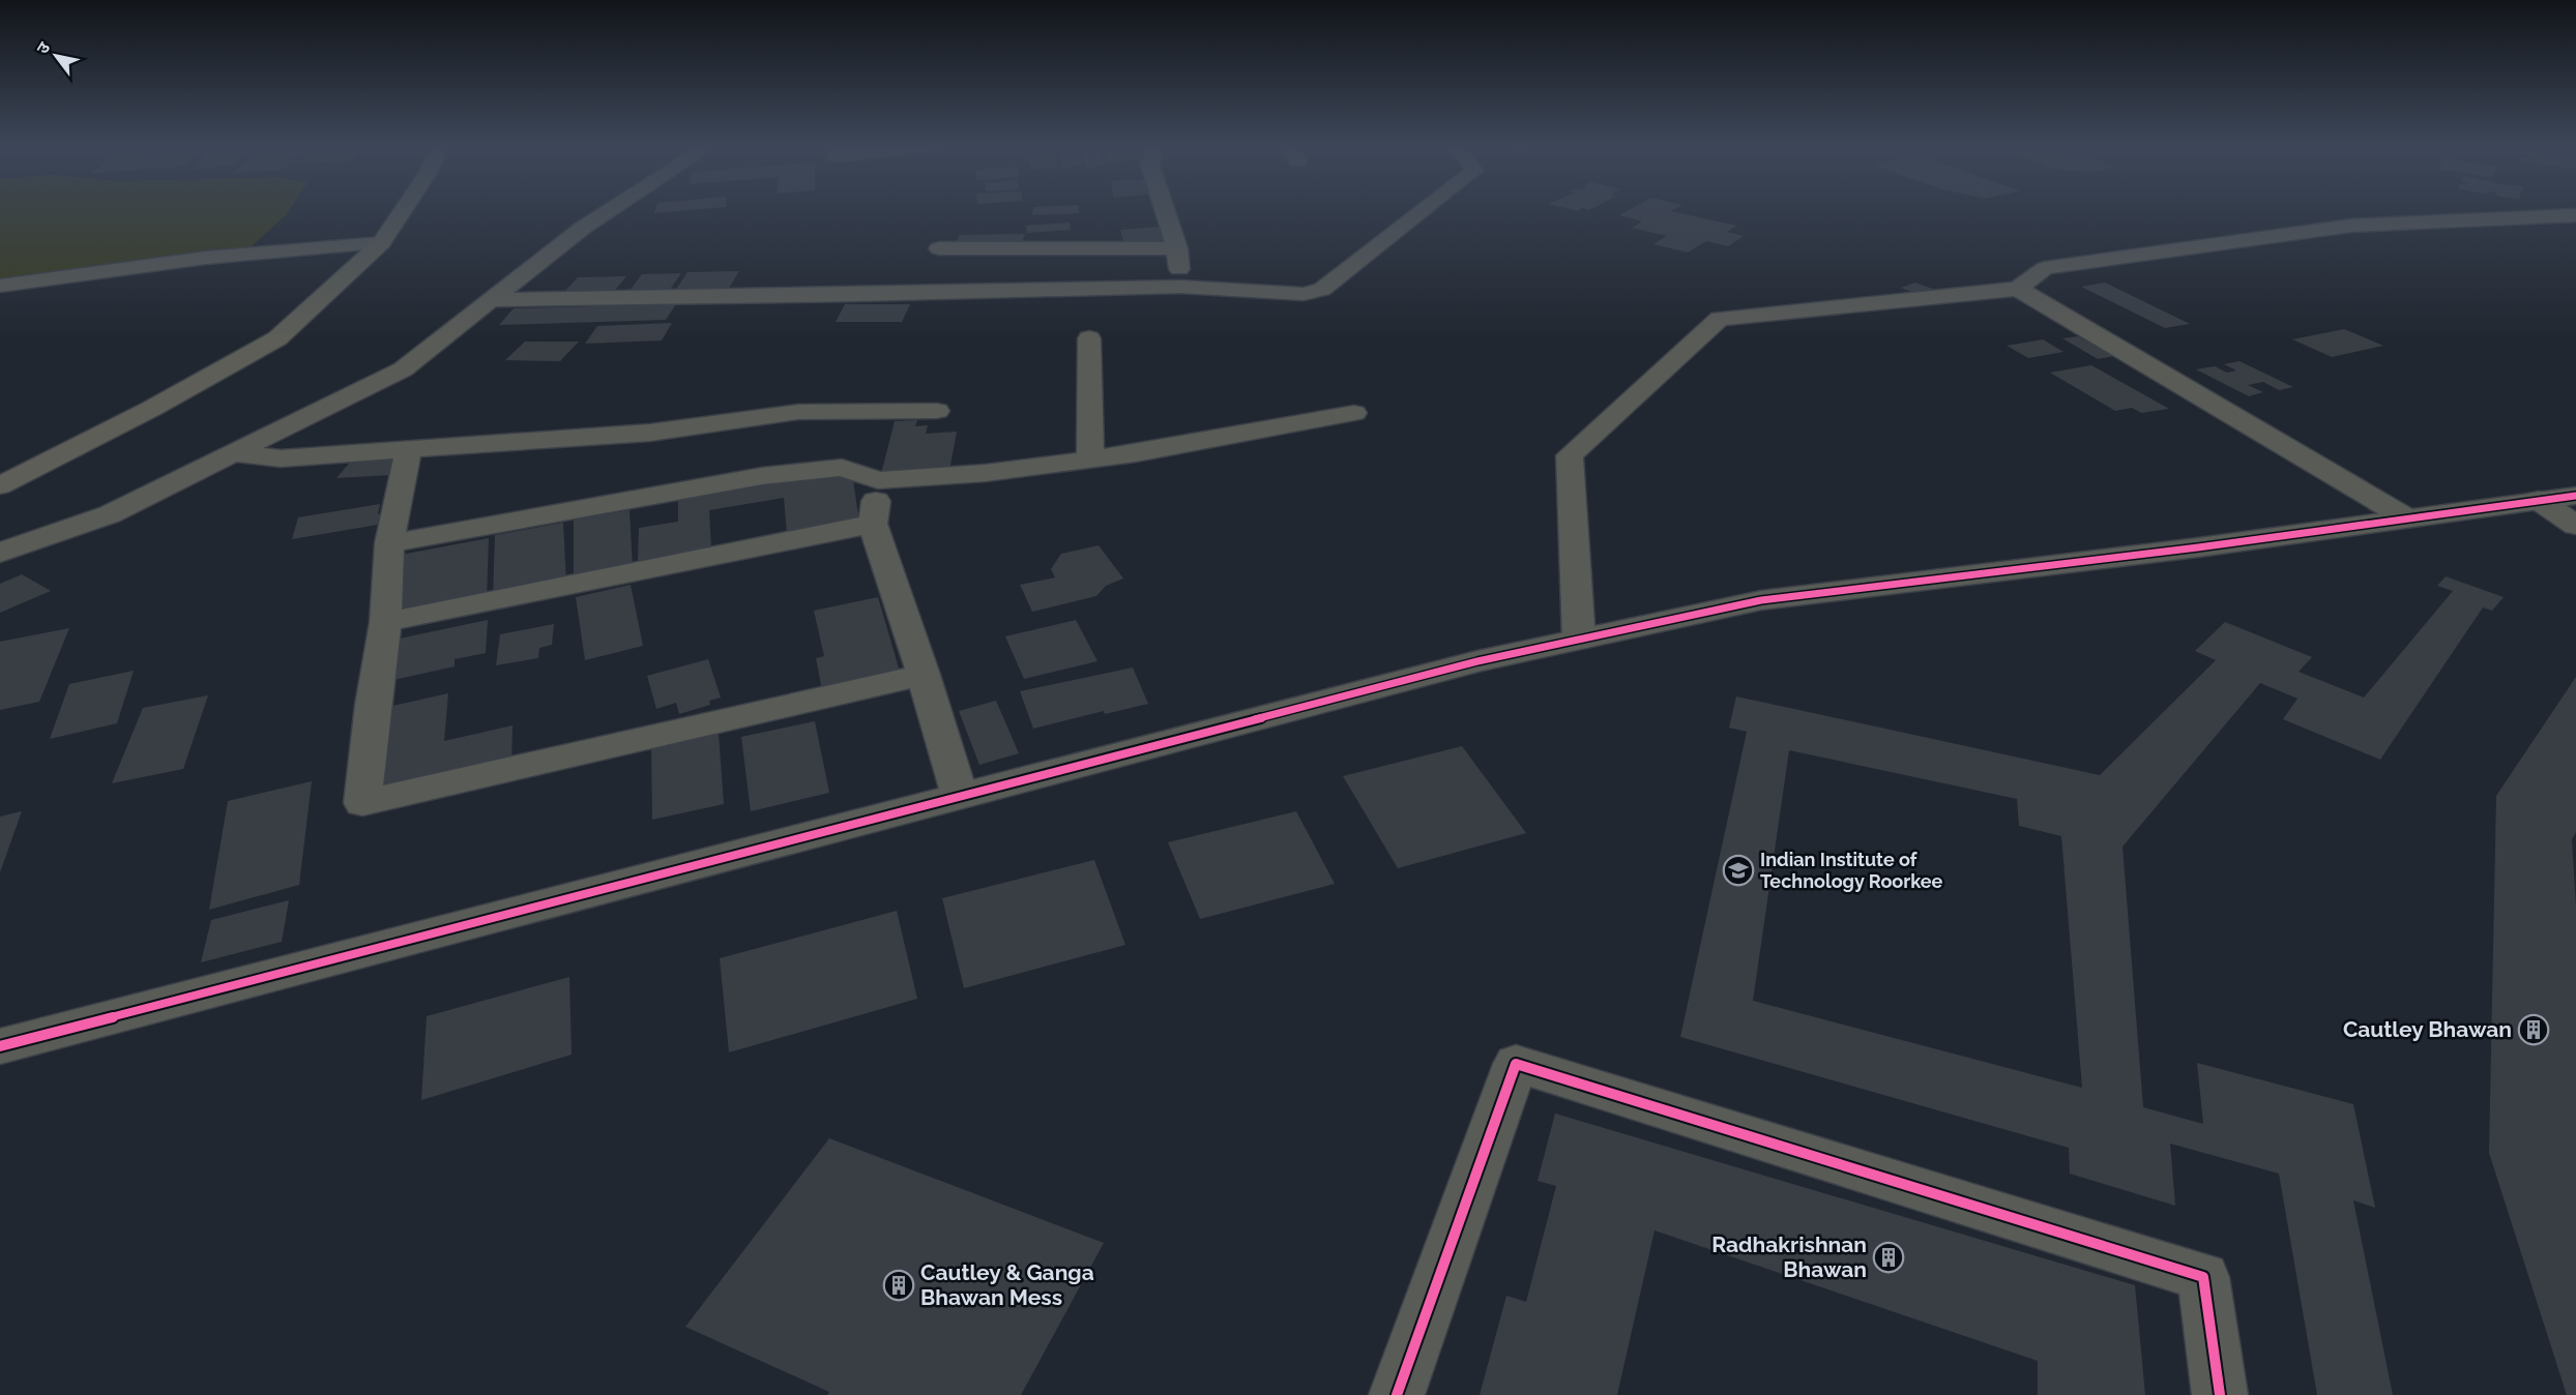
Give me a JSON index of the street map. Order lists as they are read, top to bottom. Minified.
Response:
{"places":{"school or university":["Indian Institute of Technology Roorkee"],"building":["Cautley Bhawan","Radhakrishnan Bhawan","Cautley & Ganga Bhawan Mess"]},"north":"top left"}
